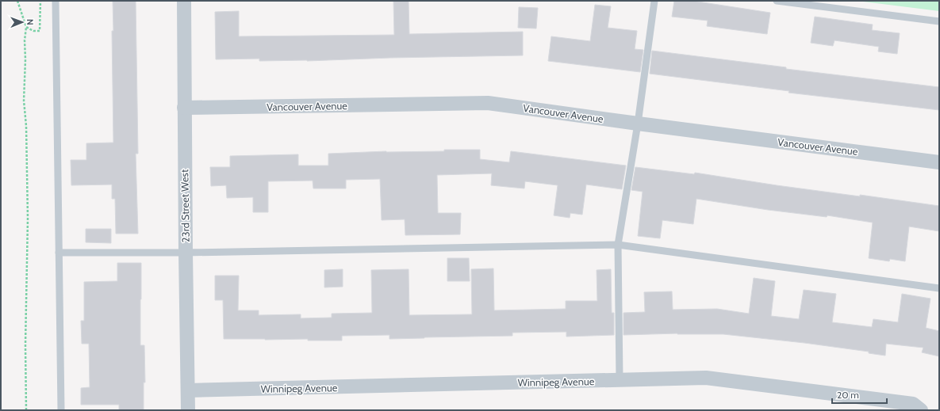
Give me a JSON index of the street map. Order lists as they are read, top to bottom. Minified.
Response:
{"streets":{"street":["Vancouver Avenue","23rd Street West","Winnipeg Avenue"]},"crossings":[["Vancouver Avenue","23rd Street West"],["23rd Street West","Winnipeg Avenue"]],"scale_bar":"20 m","north":"right"}
